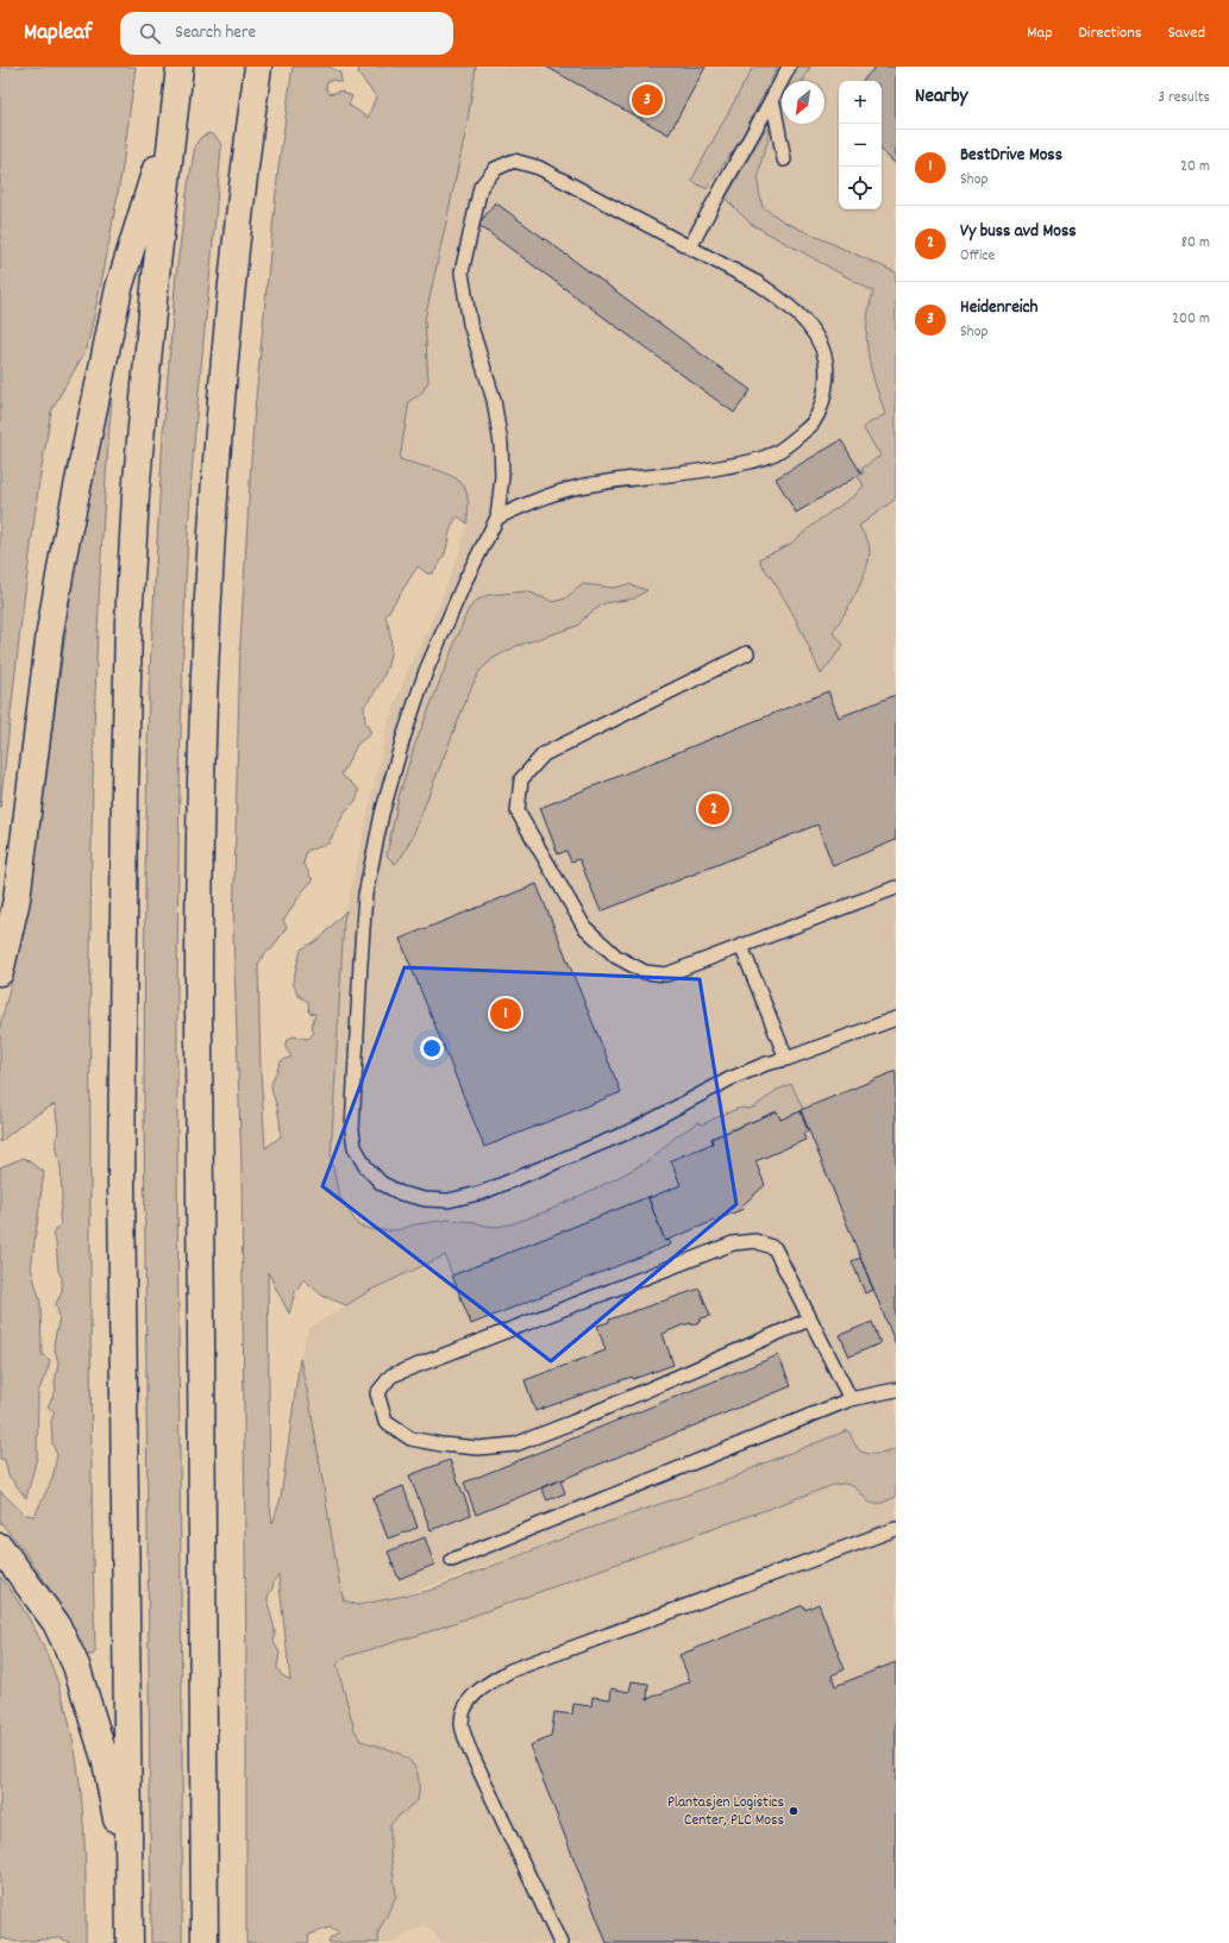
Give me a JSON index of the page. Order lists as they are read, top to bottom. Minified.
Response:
{"places":["Plantasjen Logistics Center, PLC Moss"],"north":"bottom left","page":{"header":"Mapleaf","search":"Search here","nav":["Map","Directions","Saved"],"heading":["Nearby","3 results"],"map_buttons":["+","−"],"pins":["3","2","1"],"list":[{"mark":"1","name":"BestDrive Moss","note":"Shop","value":"20 m"},{"mark":"2","name":"Vy buss avd Moss","note":"Office","value":"80 m"},{"mark":"3","name":"Heidenreich","note":"Shop","value":"200 m"}]}}
